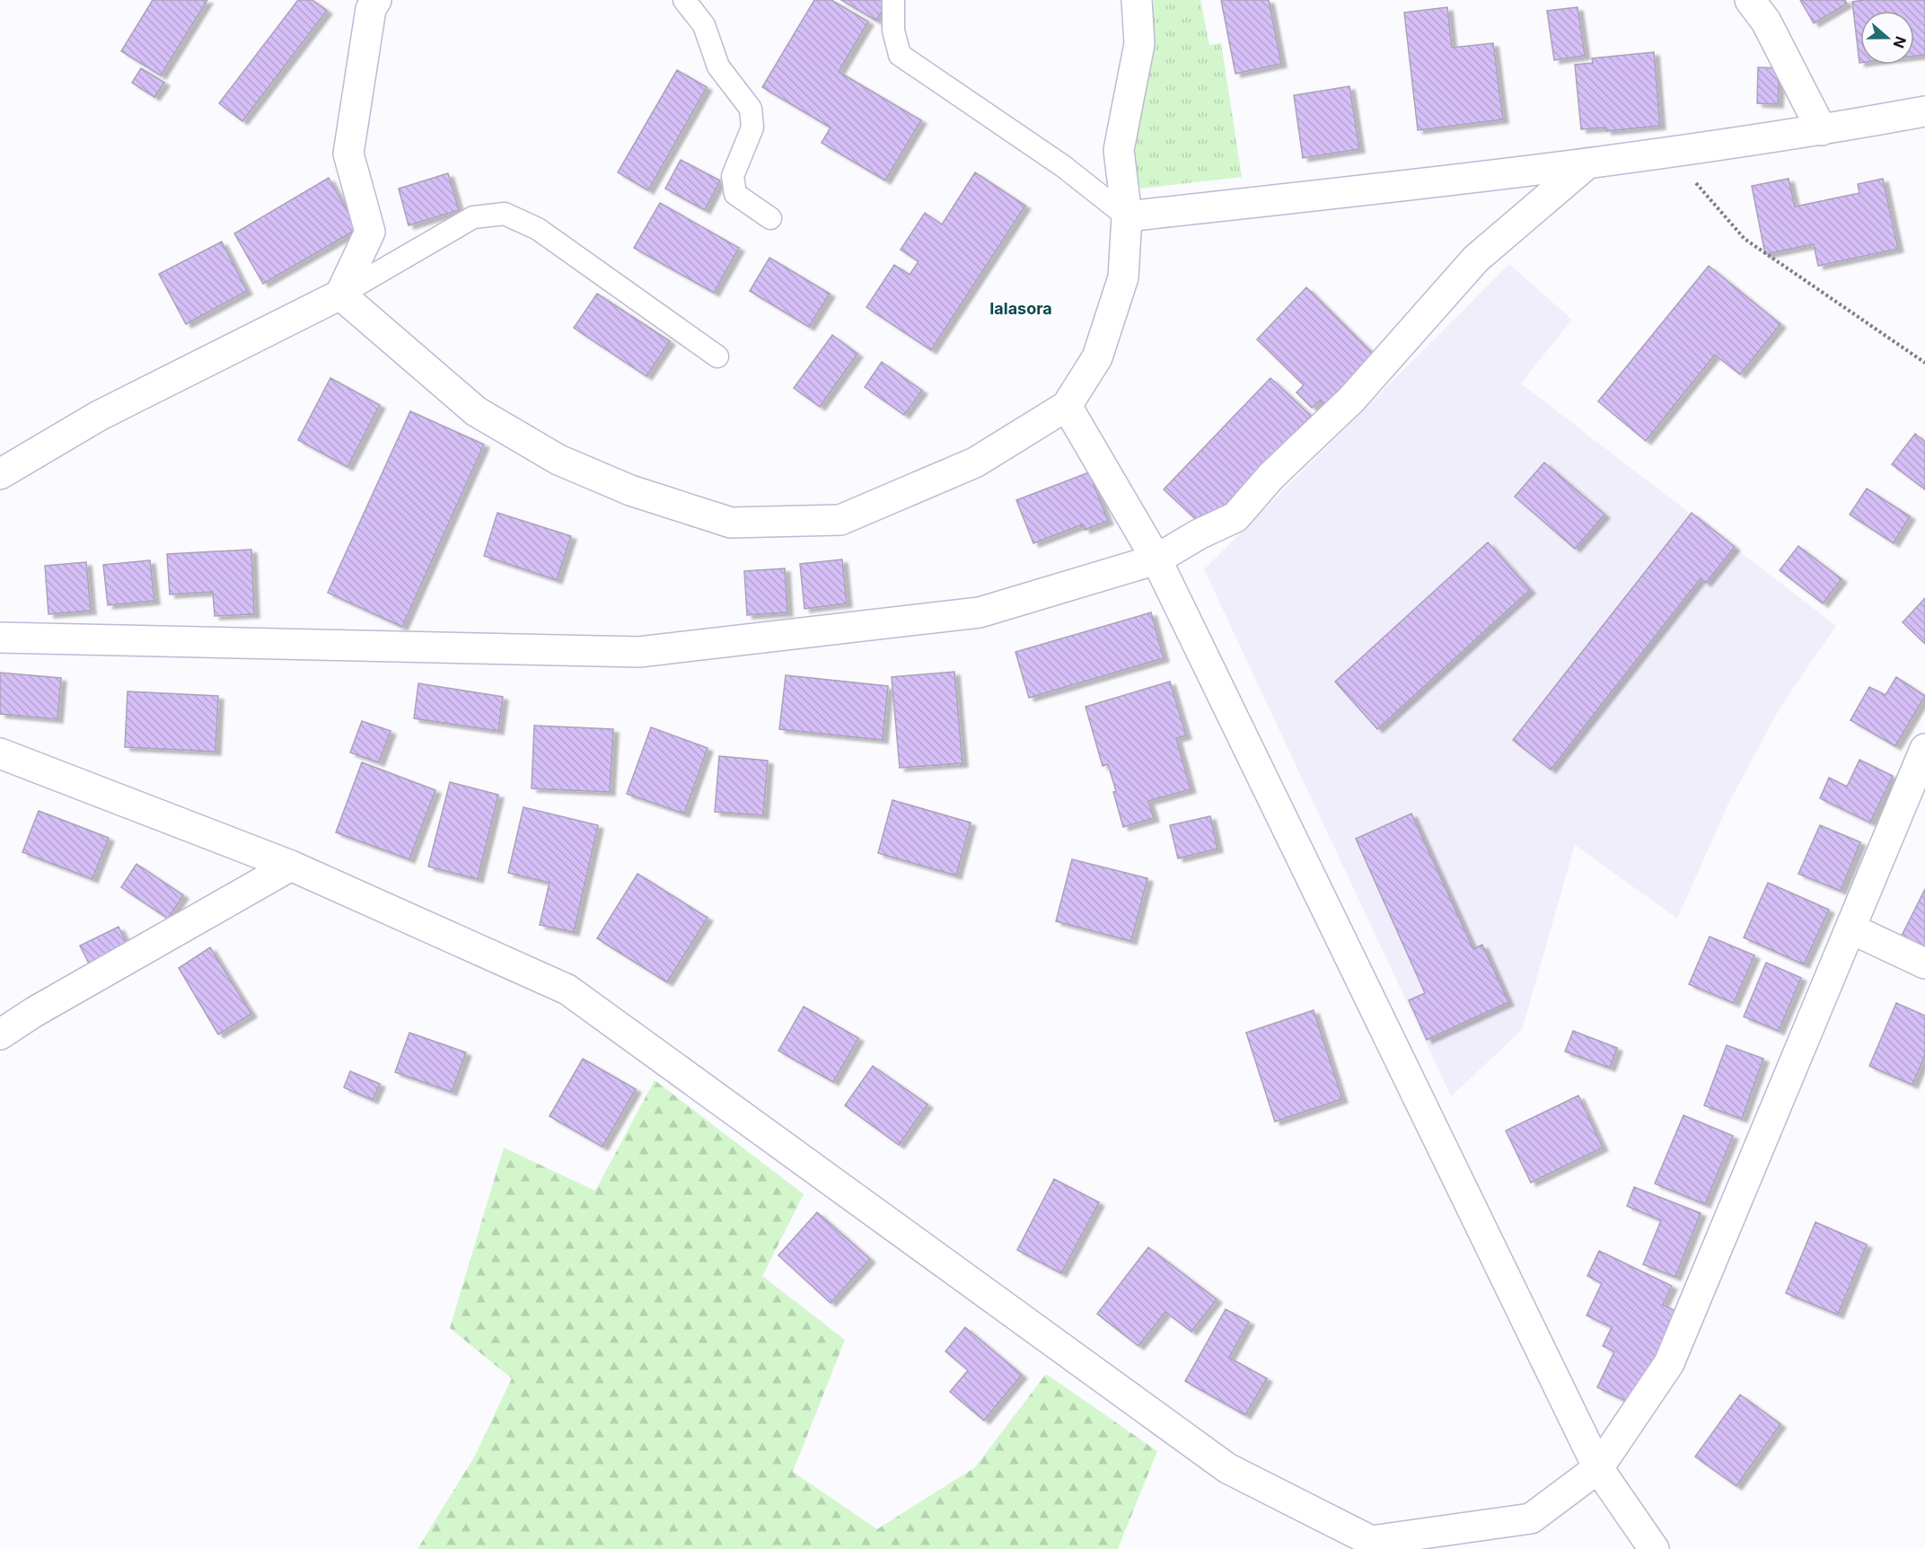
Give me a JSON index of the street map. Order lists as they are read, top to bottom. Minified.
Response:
{"districts":["Ialasora"],"north":"right"}
